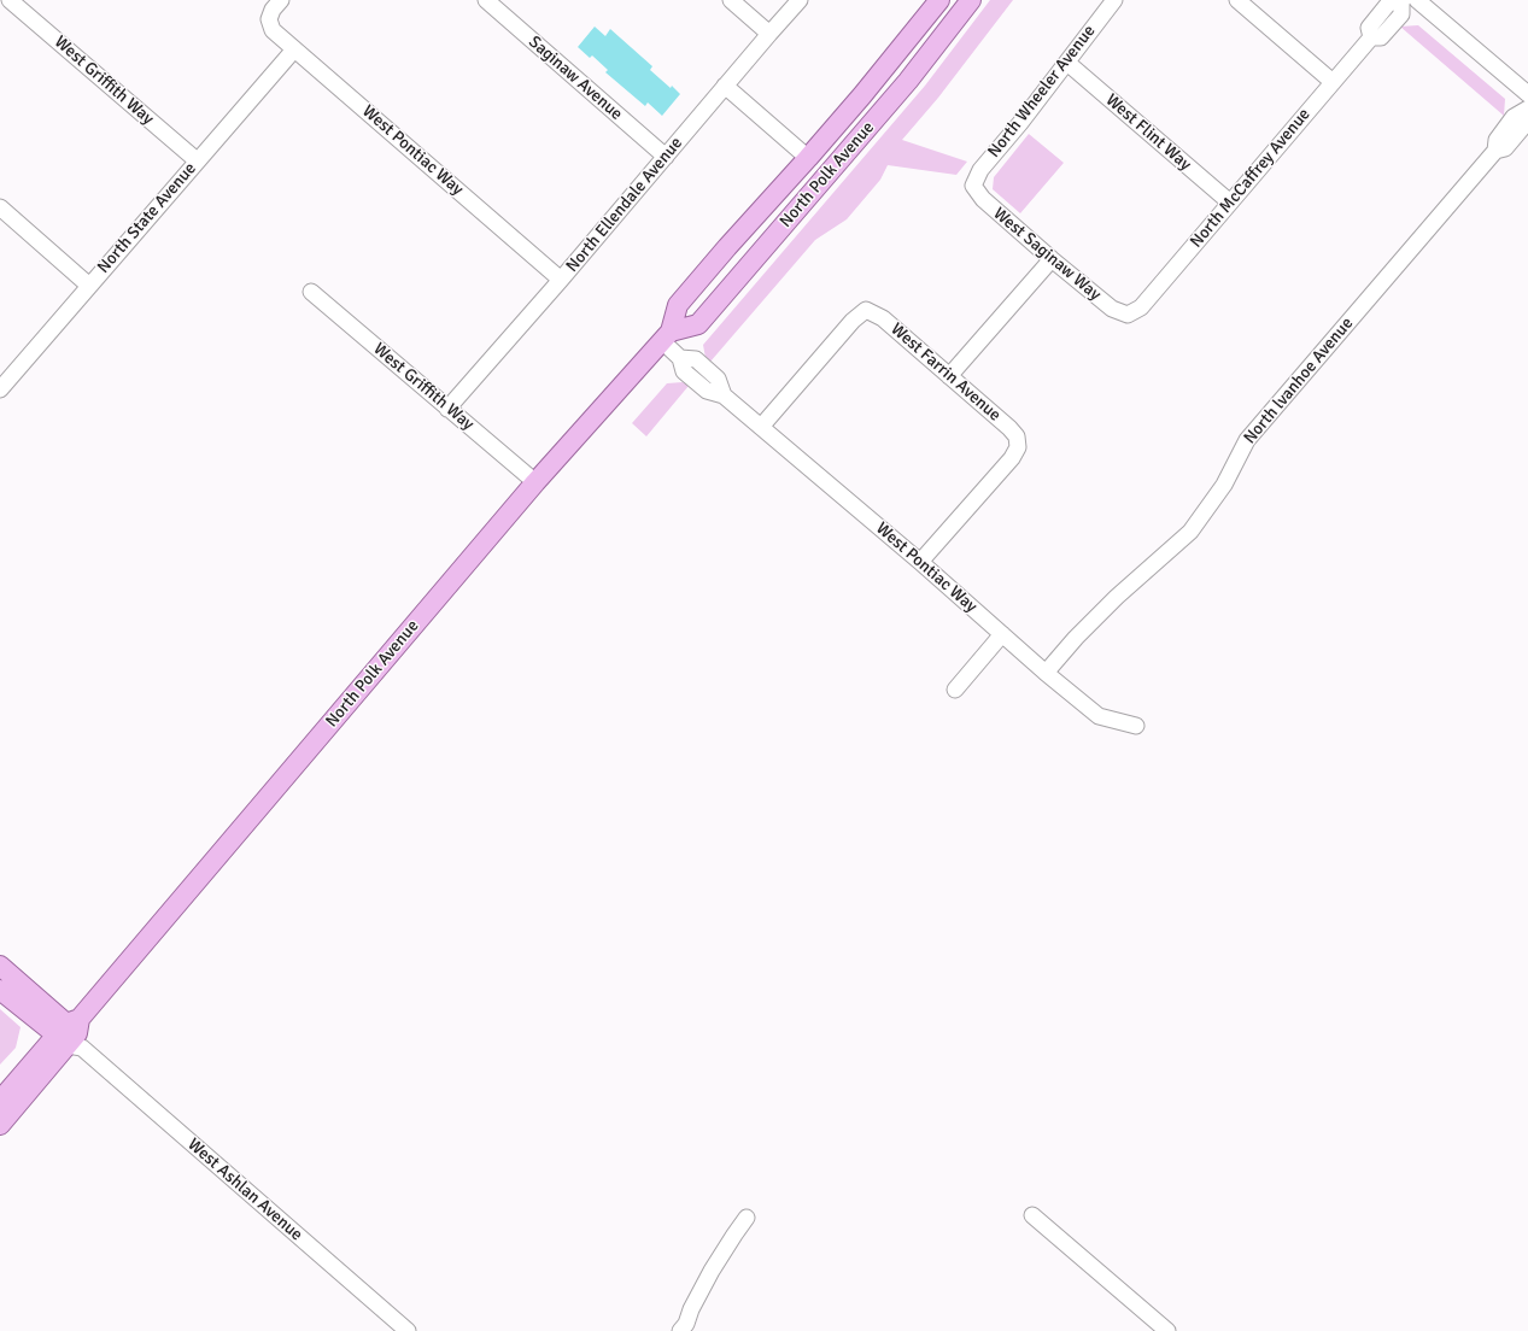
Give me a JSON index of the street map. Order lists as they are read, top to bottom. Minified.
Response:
{"streets":{"main road":["North Polk Avenue","West Ashlan Avenue"],"street":["Saginaw Avenue","West Griffith Way","North Wheeler Avenue","West Flint Way","West Pontiac Way","North McCaffrey Avenue","North Ellendale Avenue","North State Avenue","West Saginaw Way","West Farrin Avenue","North lvanhoe Avenue"]},"crossings":[["Saginaw Avenue","North Ellendale Avenue"],["West Griffith Way","North Polk Avenue"],["West Griffith Way","North Ellendale Avenue"],["West Griffith Way","North State Avenue"],["North Wheeler Avenue","West Flint Way"],["North Wheeler Avenue","West Saginaw Way"],["West Flint Way","North McCaffrey Avenue"],["West Pontiac Way","North Polk Avenue"],["West Pontiac Way","North Ellendale Avenue"],["West Pontiac Way","North State Avenue"],["West Pontiac Way","West Farrin Avenue"],["West Pontiac Way","North lvanhoe Avenue"],["North Polk Avenue","West Ashlan Avenue"],["North McCaffrey Avenue","West Saginaw Way"]]}
